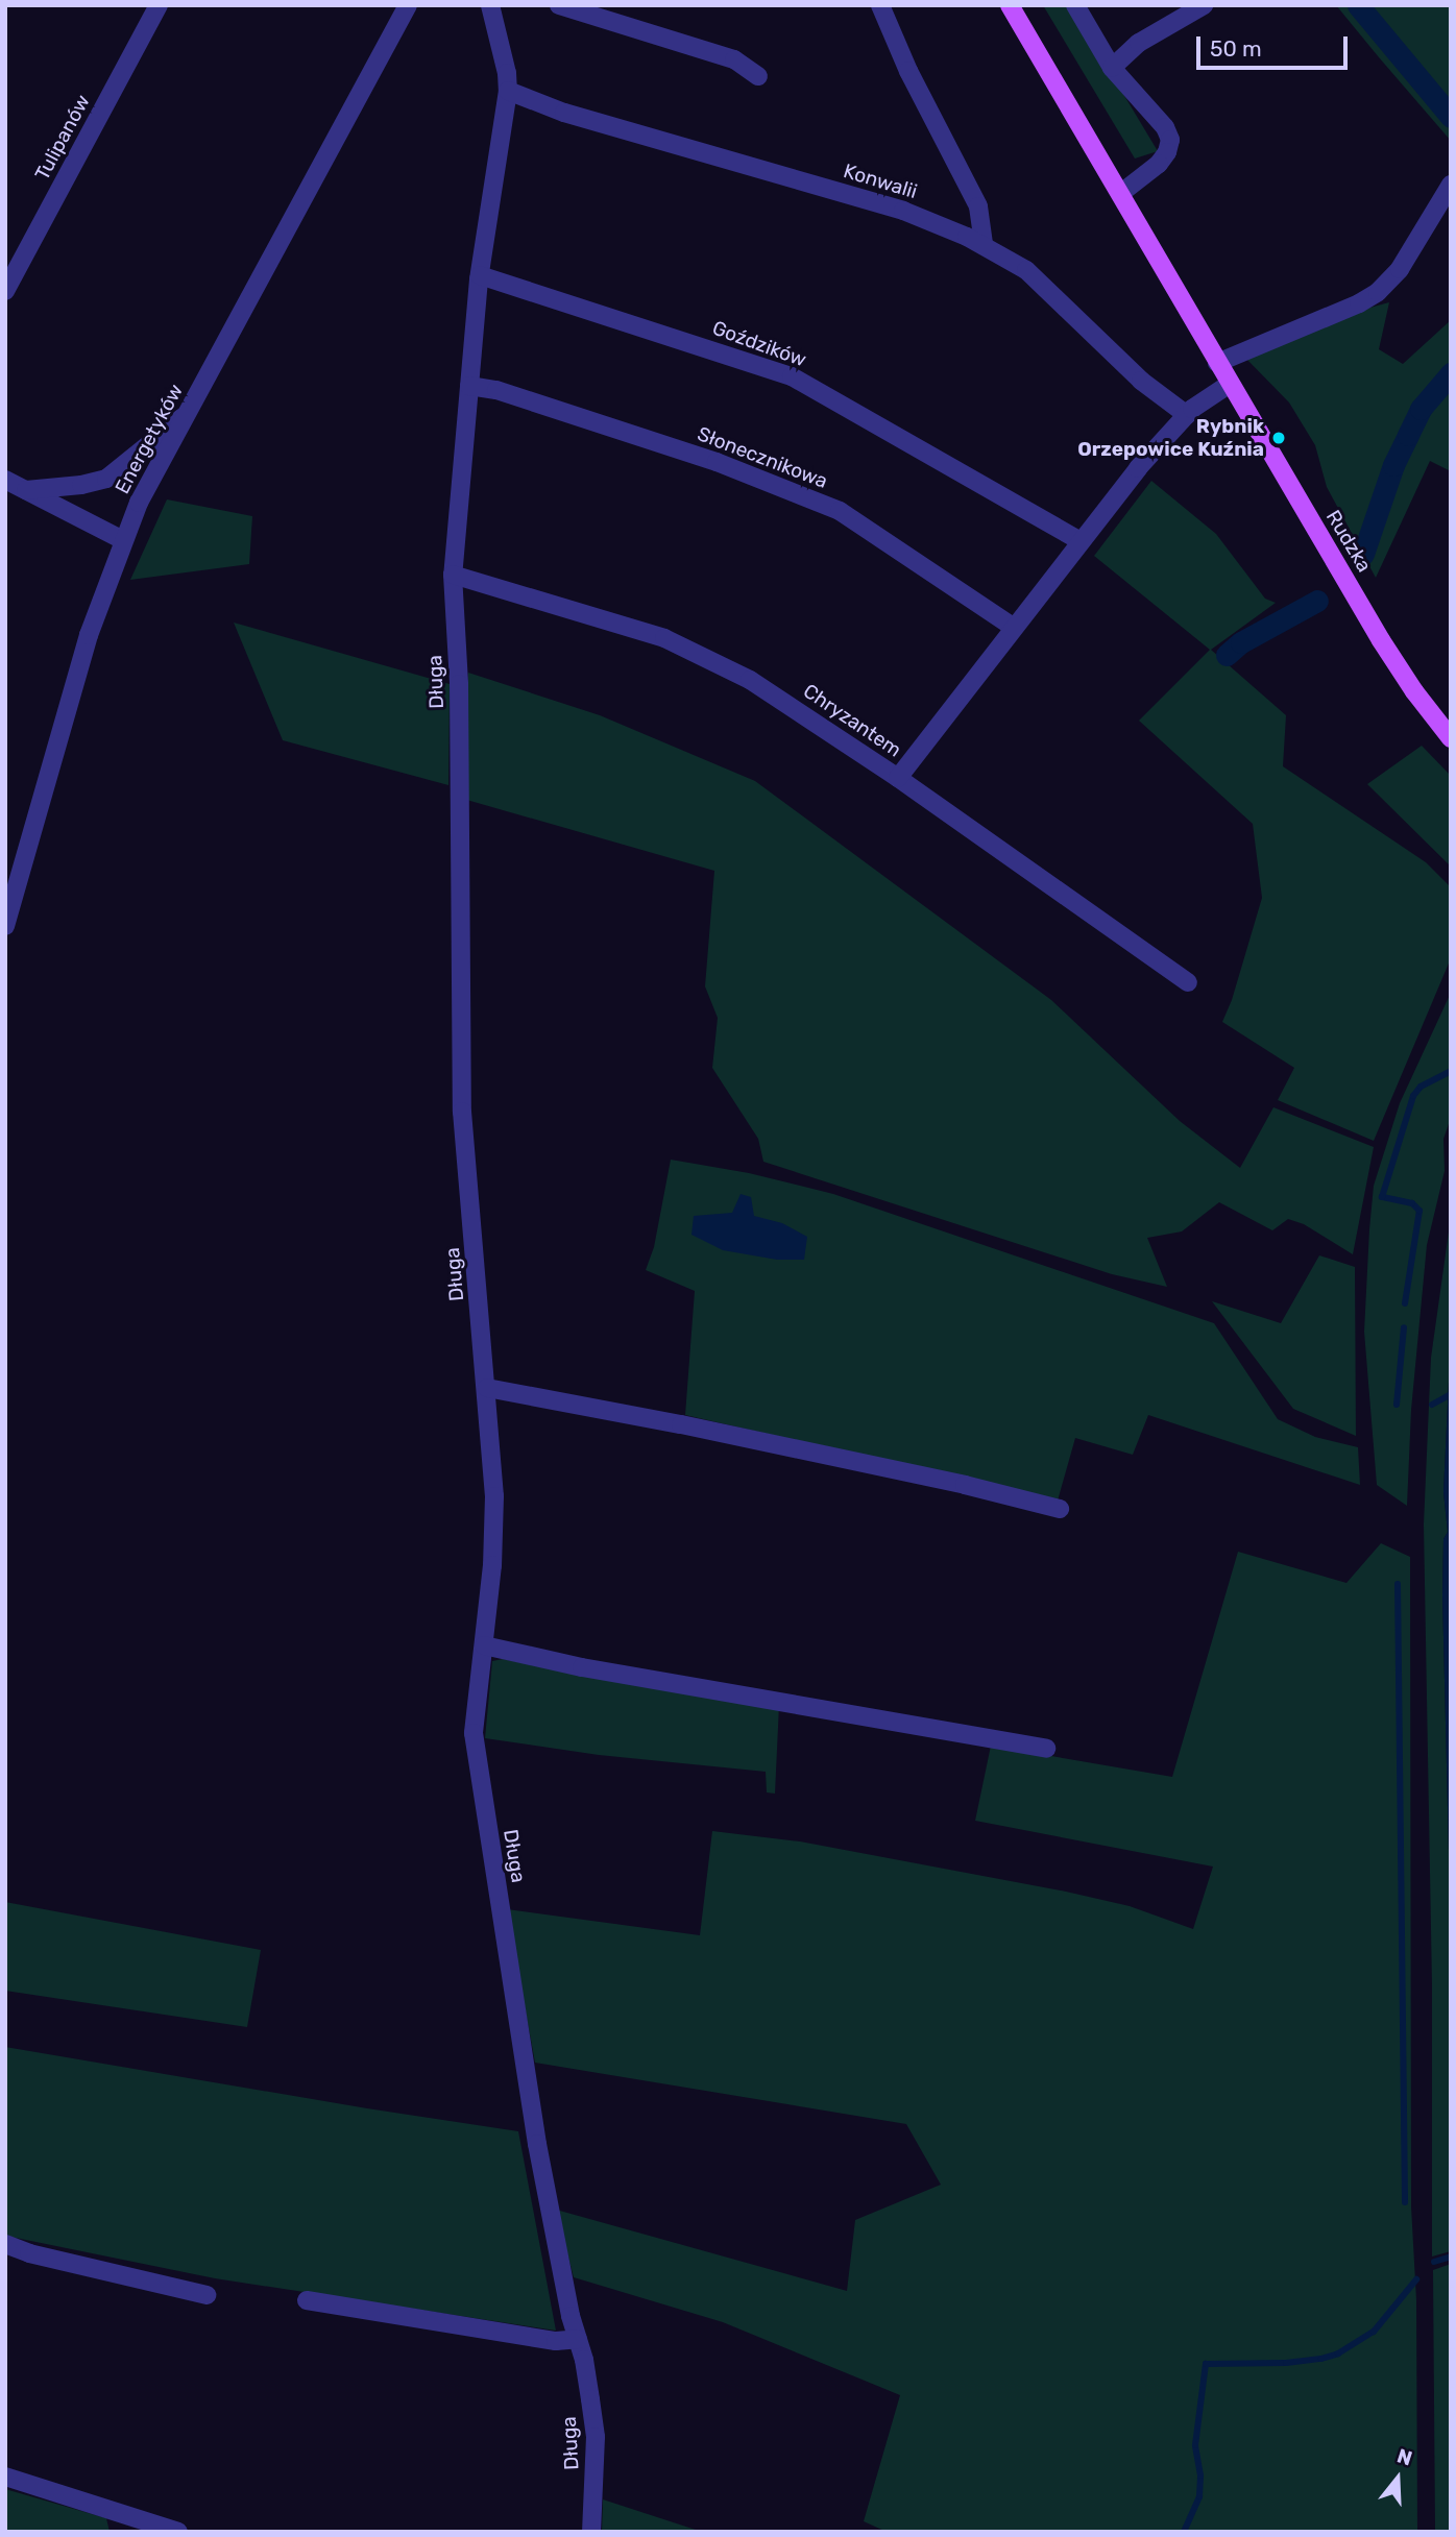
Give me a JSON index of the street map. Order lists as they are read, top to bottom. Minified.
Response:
{"streets":{"main road":["Rudzka"],"street":["Tulipanów","Konwalii","Goździków","Energetyków","Słonecznikowa","Długa","Chryzantem"]},"crossings":[["Konwalii","Długa"],["Goździków","Długa"],["Słonecznikowa","Długa"],["Długa","Chryzantem"]],"places":["Rybnik Orzepowice Kuźnia"],"scale_bar":"50 m","north":"top"}
